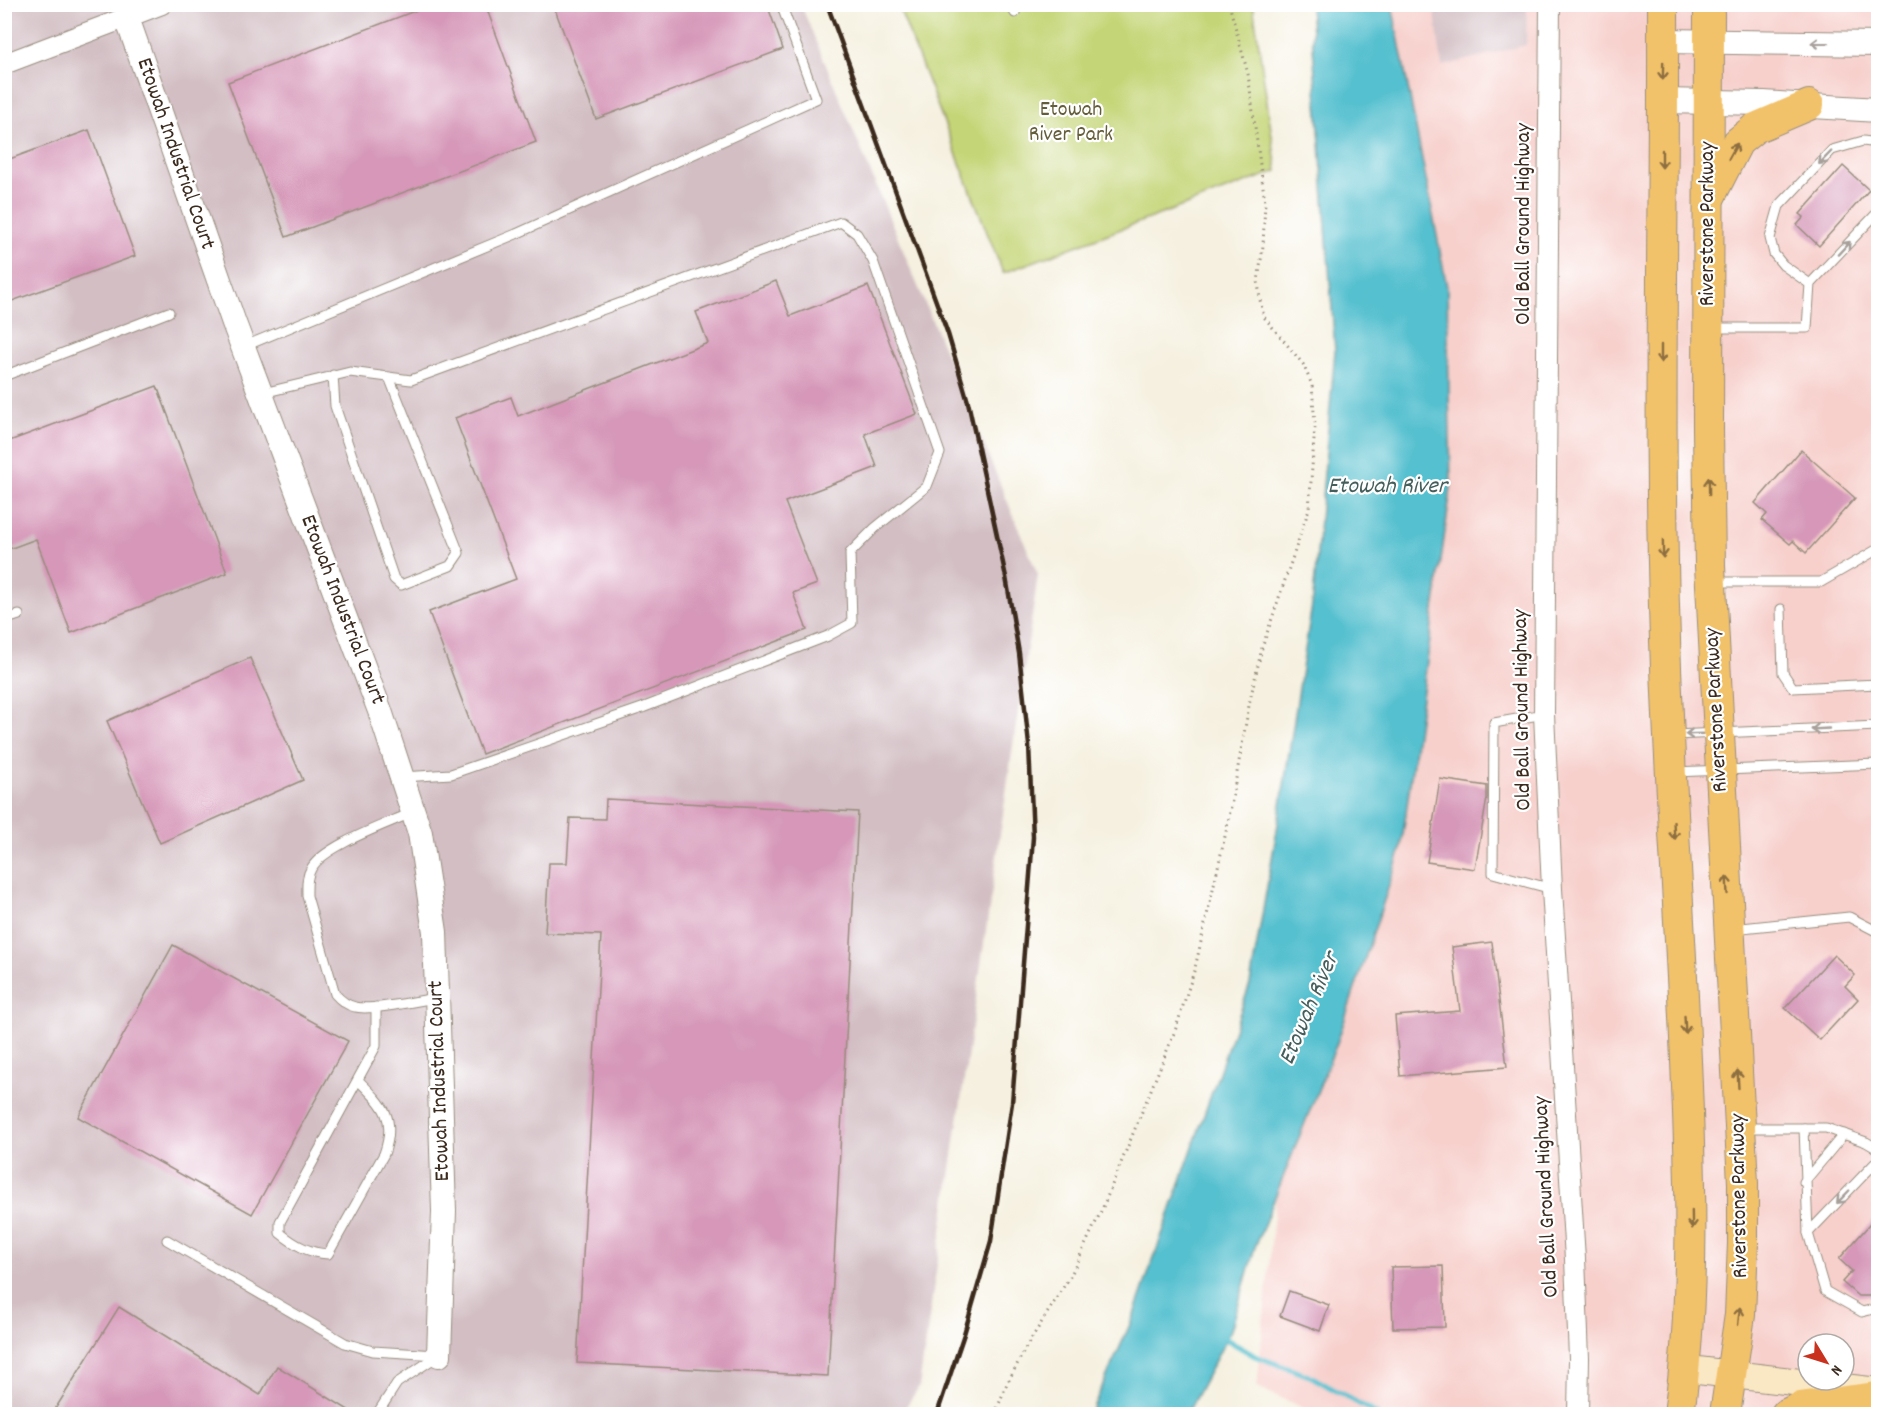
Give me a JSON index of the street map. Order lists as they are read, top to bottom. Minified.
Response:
{"streets":{"main road":["Riverstone Parkway"],"street":["Etowah Industrial Court","Old Ball Ground Highway"]},"water":["Etowah River"],"parks":["Etowah River Park"],"north":"bottom right"}
